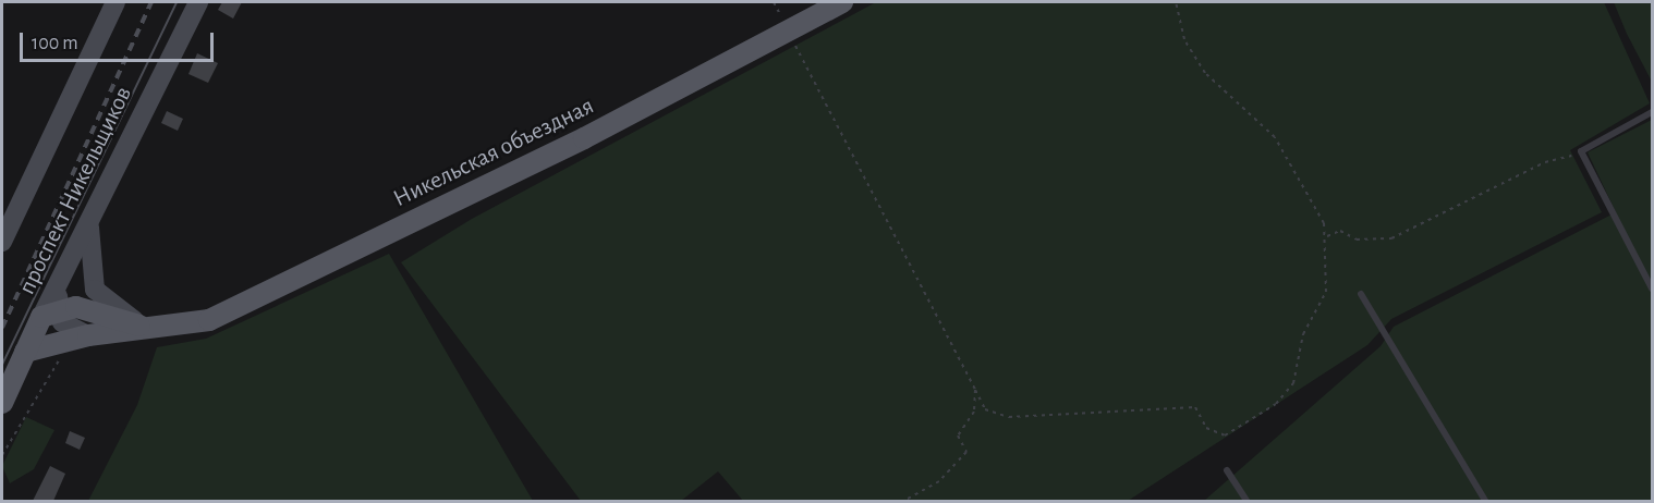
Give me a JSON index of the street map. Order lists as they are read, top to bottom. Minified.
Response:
{"streets":{"main road":["Никельская объездная","проспект Никельщиков"]},"crossings":[["Никельская объездная","проспект Никельщиков"]],"scale_bar":"100 m"}
